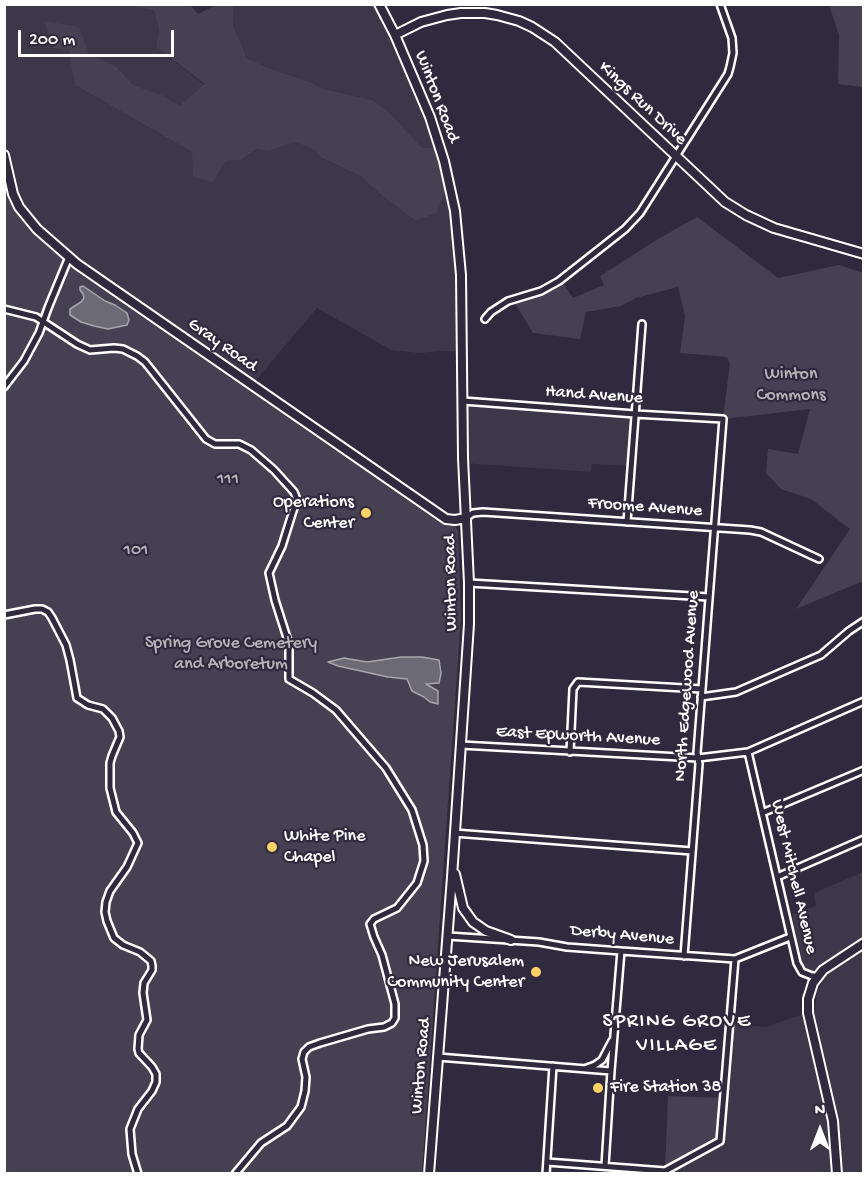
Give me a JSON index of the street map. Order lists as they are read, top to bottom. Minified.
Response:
{"streets":{"street":["Winton Road","Kings Run Drive","Gray Road","Hand Avenue","Froome Avenue","North Edgewood Avenue","East Epworth Avenue","West Mitchell Avenue","Derby Avenue"]},"crossings":[["Winton Road","Kings Run Drive"],["Winton Road","Gray Road"],["Winton Road","Hand Avenue"],["Winton Road","Froome Avenue"],["Winton Road","East Epworth Avenue"],["Winton Road","Derby Avenue"],["Gray Road","Froome Avenue"],["Hand Avenue","North Edgewood Avenue"],["Froome Avenue","North Edgewood Avenue"],["North Edgewood Avenue","East Epworth Avenue"],["North Edgewood Avenue","Derby Avenue"],["East Epworth Avenue","West Mitchell Avenue"],["West Mitchell Avenue","Derby Avenue"]],"districts":["SPRING GROVE VILLAGE"],"parks":["Winton Commons","111","101","Spring Grove Cemetery and Arboretum"],"places":["Operations Center","White Pine Chapel","New Jerusalem Community Center","Fire Station 38"],"scale_bar":"200 m","north":"top"}
